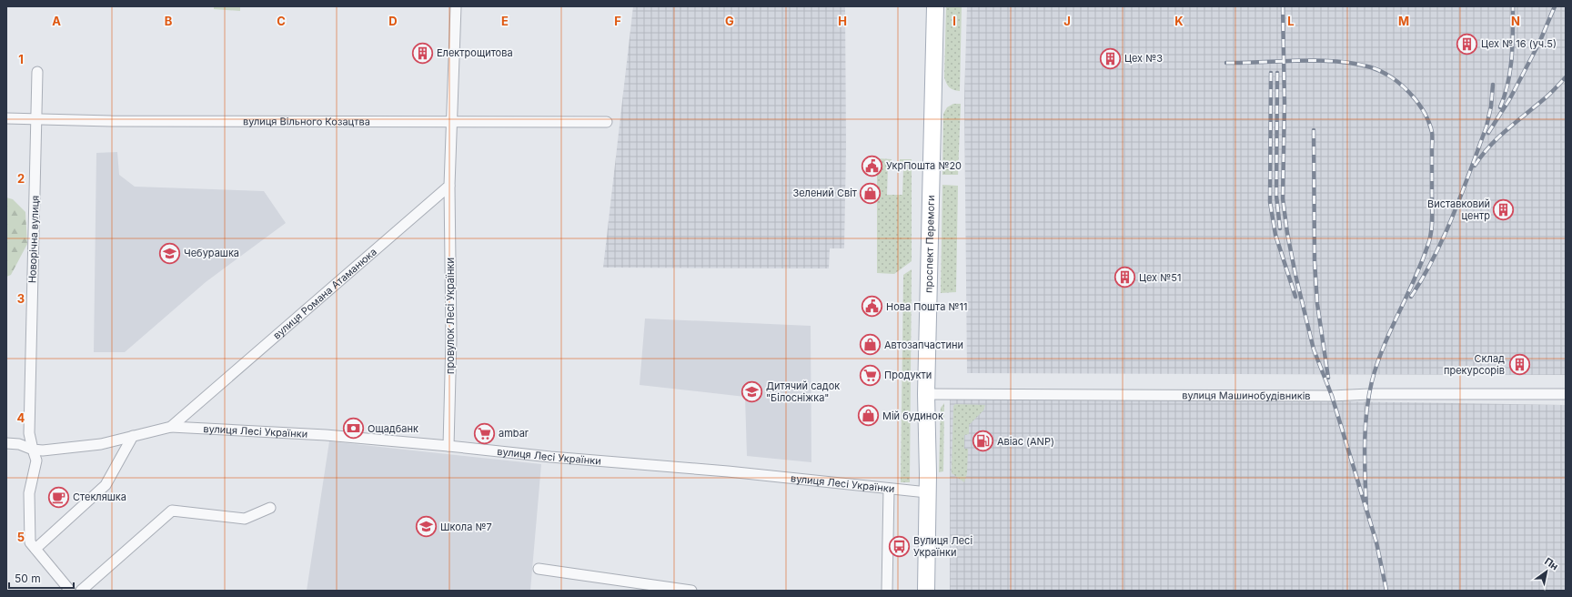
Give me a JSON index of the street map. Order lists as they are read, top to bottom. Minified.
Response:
{"streets":{"main road":["проспект Перемоги"],"street":["вулиця Вільного Козацтва","Новорічна вулиця","вулиця Романа Атаманюка","провулок Лесі Українки","вулиця Машинобудівників","вулиця Лесі Українки"]},"crossings":[["вулиця Вільного Козацтва","Новорічна вулиця"],["Новорічна вулиця","вулиця Романа Атаманюка"],["проспект Перемоги","вулиця Машинобудівників"],["проспект Перемоги","вулиця Лесі Українки"],["вулиця Романа Атаманюка","провулок Лесі Українки"],["вулиця Романа Атаманюка","вулиця Лесі Українки"],["провулок Лесі Українки","вулиця Лесі Українки"]],"places":{"building":["Цех № 16 (уч.5)","Електрощитова","Цех №3","Виставковий центр","Цех №51","Склад прекурсорів"],"public building":["УкрПошта №20","Нова Пошта №11"],"shop":["Зелений Світ","Автозапчастини","Мій будинок"],"school or university":["Чебурашка","Дитячий садок \"Білосніжка\"","Школа №7"],"supermarket":["Продукти","ambar"],"bank":["Ощадбанк"],"fuel station":["Авіас (ANP)"],"cafe":["Стекляшка"],"bus stop":["Вулиця Лесі Українки"]},"scale_bar":"50 m","north":"top right","grid":{"columns":["A","B","C","D","E","F","G","H","I","J","K","L","M","N"],"rows":["1","2","3","4","5"]}}
